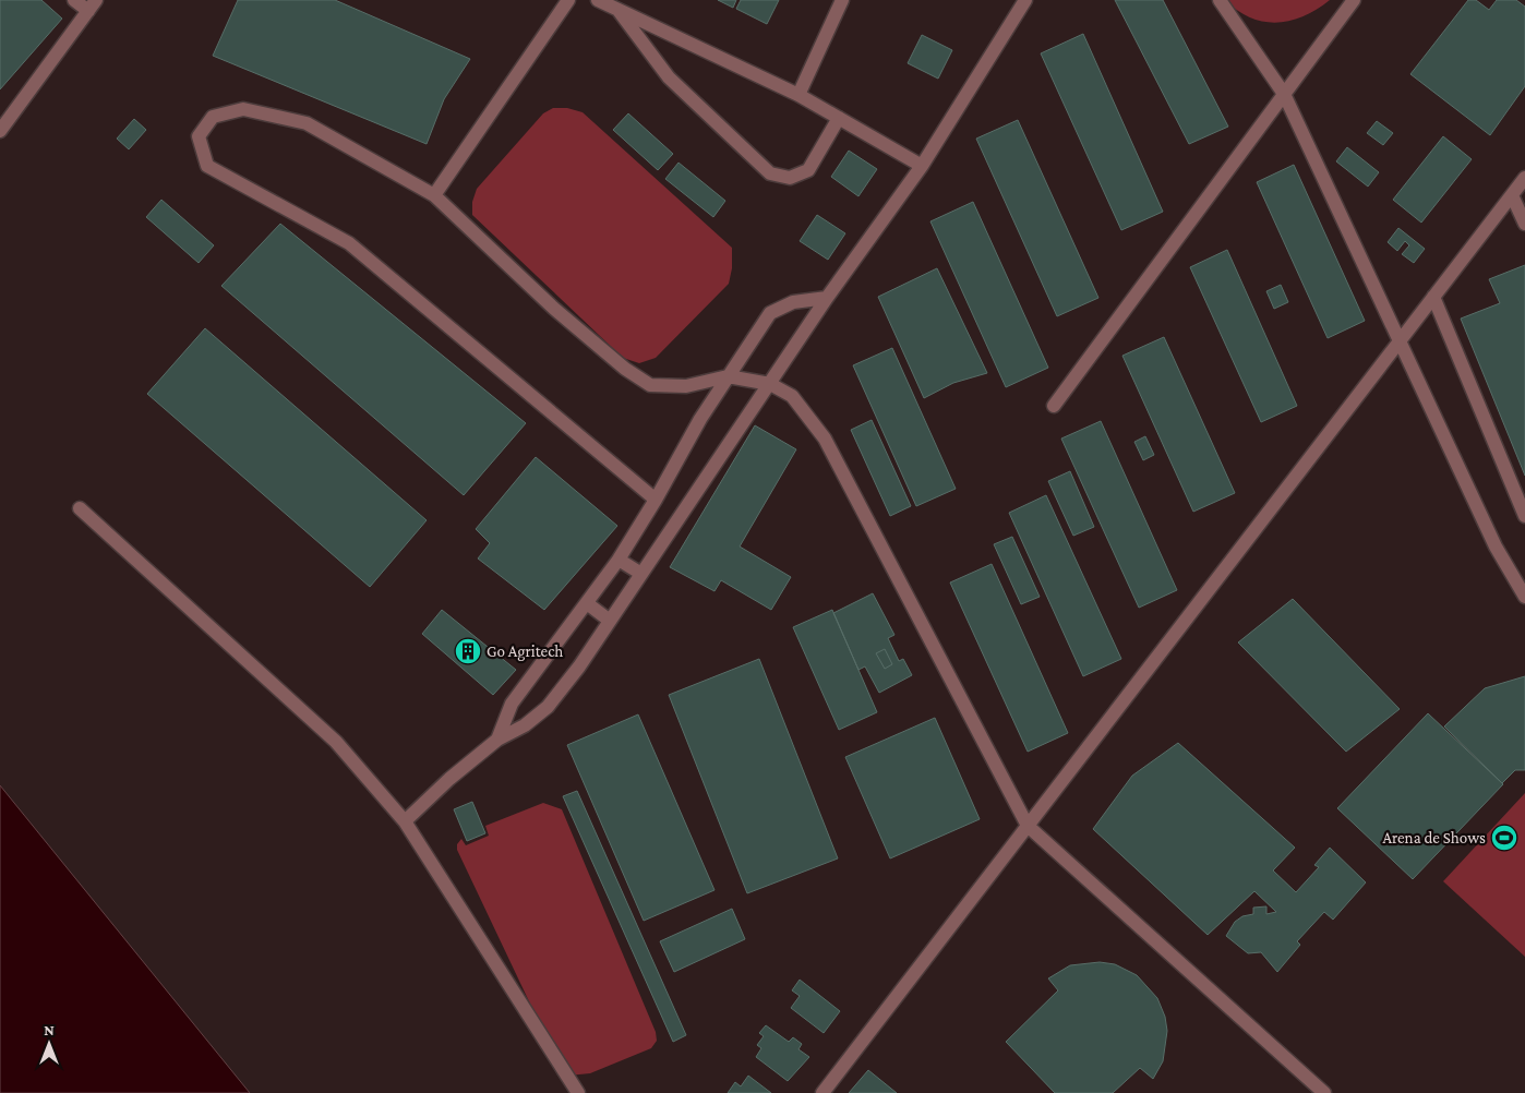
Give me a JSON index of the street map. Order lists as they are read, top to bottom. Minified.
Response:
{"places":{"building":["Go Agritech"],"sports":["Arena de Shows"]},"north":"top"}
